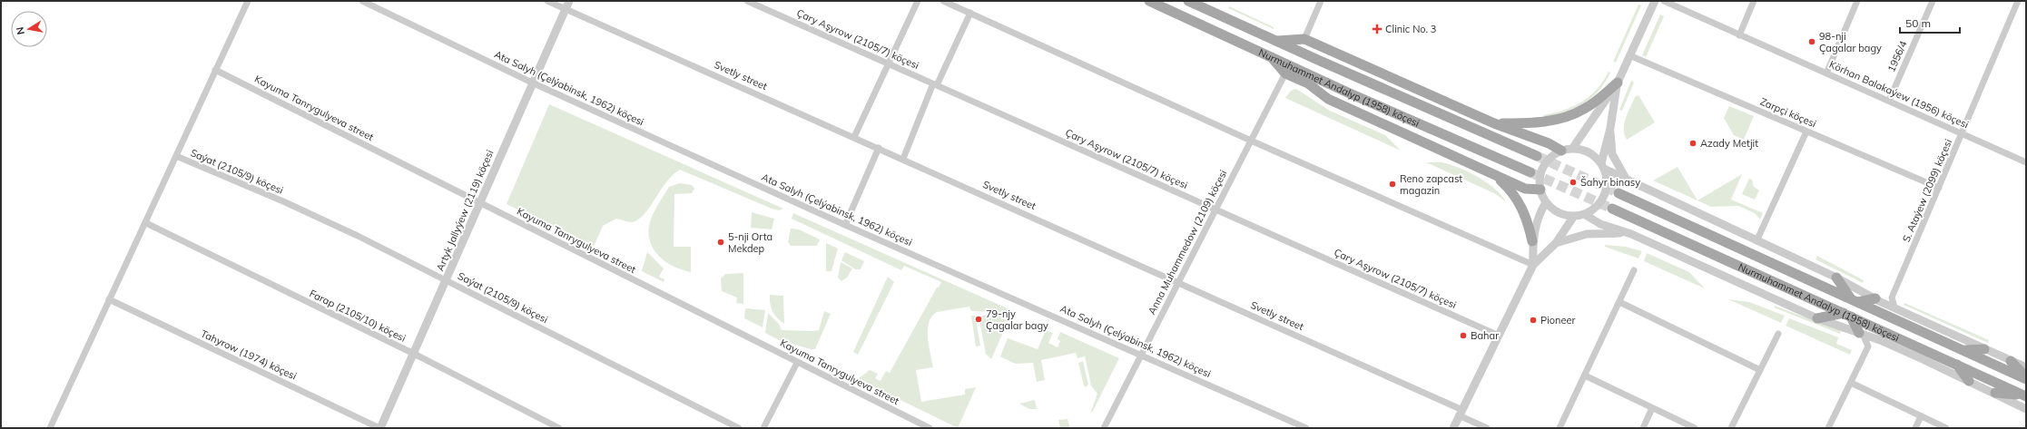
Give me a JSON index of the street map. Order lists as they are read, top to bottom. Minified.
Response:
{"streets":{"main road":["Nurmuhammet Andalyp (1958) köçesi"],"street":["Çary Aşyrow (2105/7) köçesi","1956/4","Svetly street","Ata Salyh (Çelýabinsk, 1962) köçesi","Körhan Balakaýew (1956) köçesi","Kayuma Tanrygulyeva street","Zarpçi köçesi","Saýat (2105/9) köçesi","S. Ataýew (2099) köçesi","Artyk Jallyýew (2119) köçesi","Anna Muhammedow (2109) köçesi","Farap (2105/10) köçesi","Tahyrow (1974) köçesi"]},"crossings":[["Çary Aşyrow (2105/7) köçesi","Anna Muhammedow (2109) köçesi"],["1956/4","Körhan Balakaýew (1956) köçesi"],["Svetly street","Artyk Jallyýew (2119) köçesi"],["Svetly street","Anna Muhammedow (2109) köçesi"],["Ata Salyh (Çelýabinsk, 1962) köçesi","Artyk Jallyýew (2119) köçesi"],["Ata Salyh (Çelýabinsk, 1962) köçesi","Anna Muhammedow (2109) köçesi"],["Nurmuhammet Andalyp (1958) köçesi","Anna Muhammedow (2109) köçesi"],["Körhan Balakaýew (1956) köçesi","S. Ataýew (2099) köçesi"],["Kayuma Tanrygulyeva street","Artyk Jallyýew (2119) köçesi"],["Zarpçi köçesi","S. Ataýew (2099) köçesi"],["Saýat (2105/9) köçesi","Artyk Jallyýew (2119) köçesi"],["Artyk Jallyýew (2119) köçesi","Farap (2105/10) köçesi"],["Artyk Jallyýew (2119) köçesi","Tahyrow (1974) köçesi"]],"places":{"health":["Clinic No. 3"],"other":["98-nji Çagalar bagy","Azady Metjit","Šahyr binasy","Reno zapcast magazin","5-nji Orta Mekdep","79-njy Çagalar bagy","Pioneer","Bahar"]},"scale_bar":"50 m","north":"left"}
